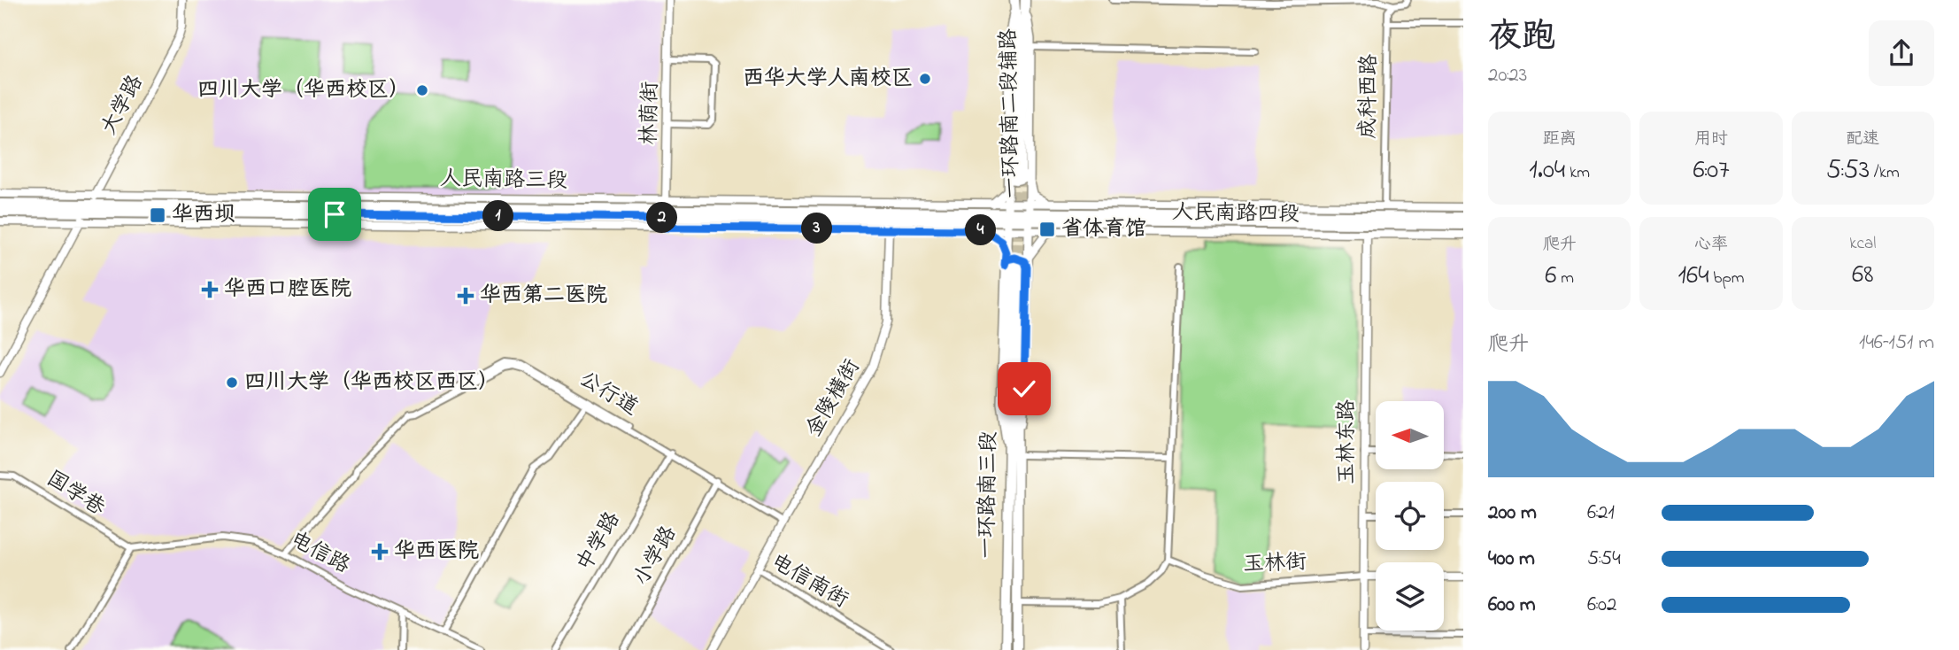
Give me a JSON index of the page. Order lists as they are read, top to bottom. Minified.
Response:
{"streets":{"main road":["一环路南二段辅路","人民南路三段","人民南路四段","一环路南三段"],"street":["成科西路","大学路","林荫街","公行道","金陵横街","玉林东路","国学巷","中学路","电信路","小学路","玉林街","电信南街"]},"crossings":[["成科西路","人民南路四段"],["大学路","人民南路三段"],["林荫街","人民南路三段"],["一环路南二段辅路","人民南路三段"],["一环路南二段辅路","人民南路四段"],["一环路南二段辅路","一环路南三段"],["人民南路三段","人民南路四段"],["人民南路三段","金陵横街"],["人民南路四段","玉林东路"],["公行道","金陵横街"],["公行道","中学路"],["公行道","电信路"],["公行道","小学路"],["金陵横街","电信南街"],["玉林东路","玉林街"],["国学巷","电信路"]],"places":{"other":["西华大学人南校区","四川大学（华西校区）","四川大学（华西校区西区）"],"transit":["华西坝","省体育馆"],"health":["华西口腔医院","华西第二医院","华西医院"]},"north":"left","page":{"heading":["夜跑","20:23"],"stats":[["距离","1.04 km"],["用时","6:07"],["配速","5:53 /km"],["爬升","6 m"],["心率","164 bpm"],["kcal","68"]],"pins":["1","2","3","4"],"chart":["爬升","146–151 m"],"list":[{"name":"200 m","note":"6:21"},{"name":"400 m","note":"5:54"},{"name":"600 m","note":"6:02"}]}}
